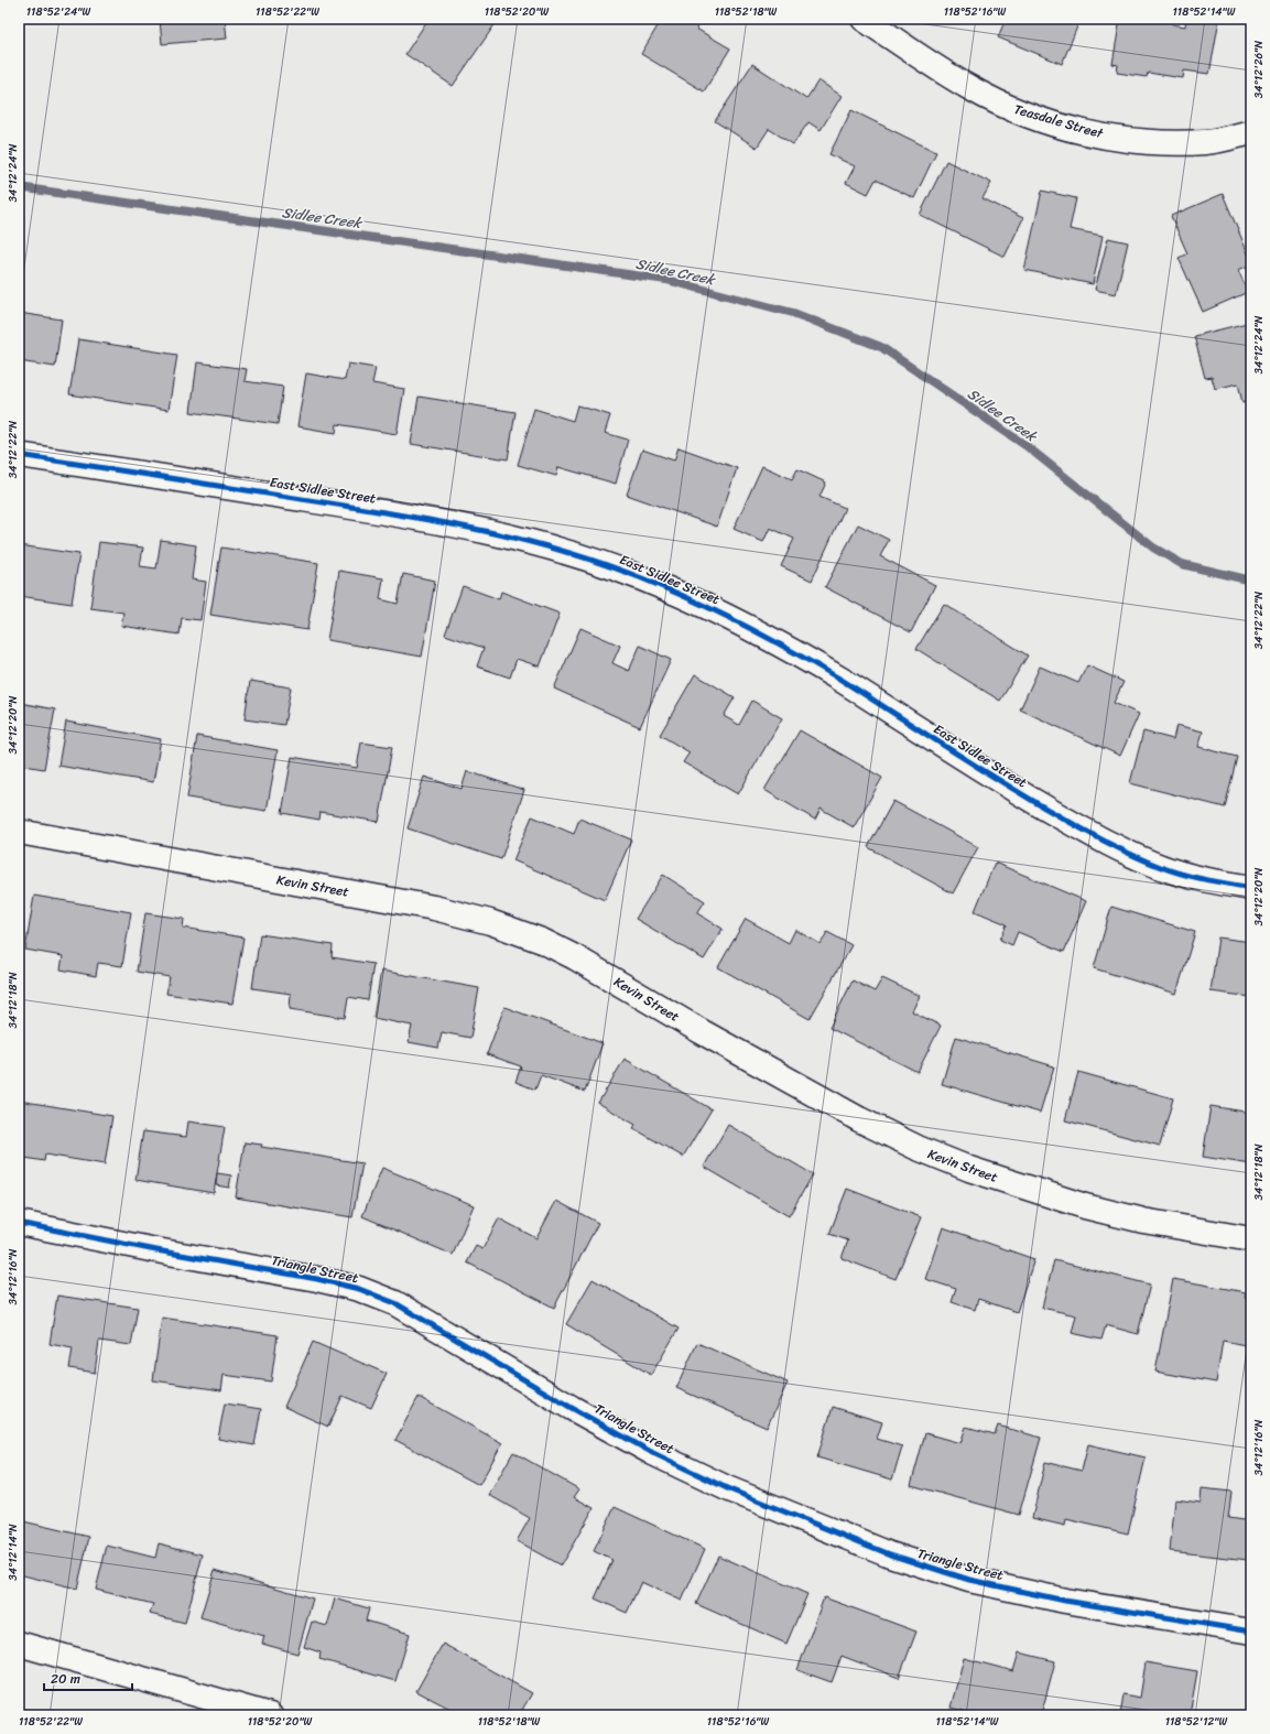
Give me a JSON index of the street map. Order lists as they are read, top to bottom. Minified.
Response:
{"streets":{"street":["Teasdale Street","East Sidlee Street","Kevin Street","Triangle Street"]},"water":["Sidlee Creek"],"scale_bar":"20 m","coordinates":["118°52'24\"W","118°52'22\"W","118°52'20\"W","118°52'18\"W","118°52'16\"W","118°52'14\"W","34°12'26\"N","34°12'24\"N","34°12'22\"N","34°12'20\"N","34°12'18\"N","34°12'16\"N","34°12'14\"N","118°52'12\"W"]}
